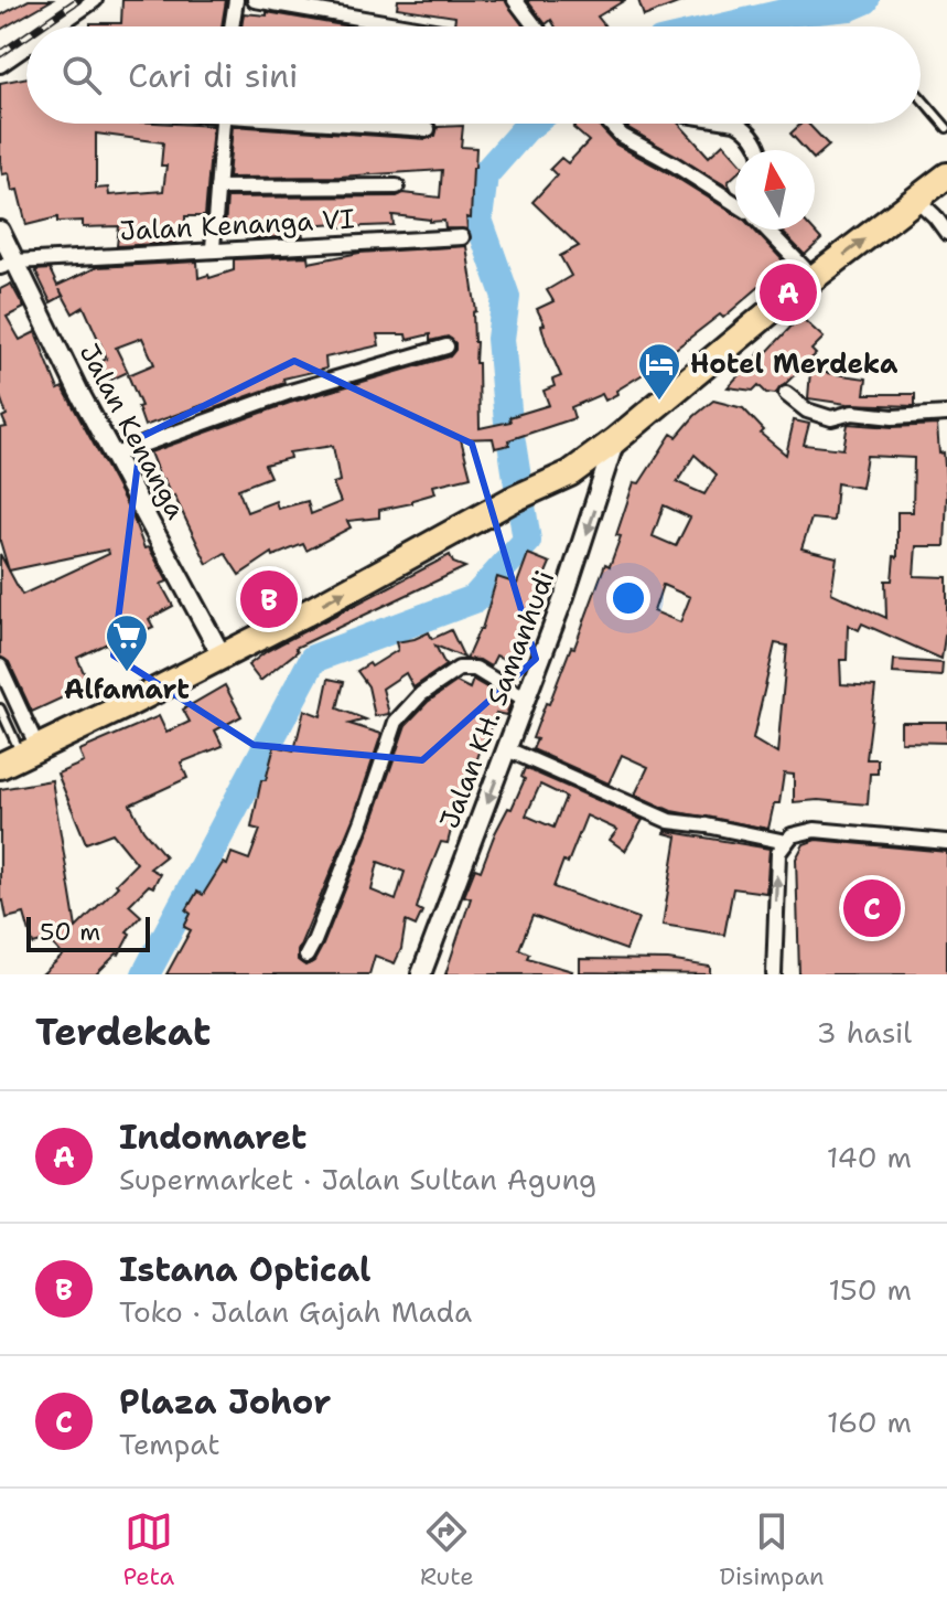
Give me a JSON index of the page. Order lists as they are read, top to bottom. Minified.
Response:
{"streets":{"main road":["Jalan Kenanga","Jalan KH. Samanhudi"],"street":["Jalan Kenanga VI"]},"crossings":[["Jalan Kenanga VI","Jalan Kenanga"]],"one_way":["Jalan KH. Samanhudi"],"places":{"hotel":["Hotel Merdeka"],"supermarket":["Alfamart"]},"scale_bar":"50 m","north":"top","page":{"search":"Cari di sini","pins":["A","B","C"],"scale":"50 m","heading":["Terdekat","3 hasil"],"list":[{"mark":"A","name":"Indomaret","note":"Supermarket · Jalan Sultan Agung","value":"140 m"},{"mark":"B","name":"Istana Optical","note":"Toko · Jalan Gajah Mada","value":"150 m"},{"mark":"C","name":"Plaza Johor","note":"Tempat","value":"160 m"}],"nav":["Peta","Rute","Disimpan"]}}
